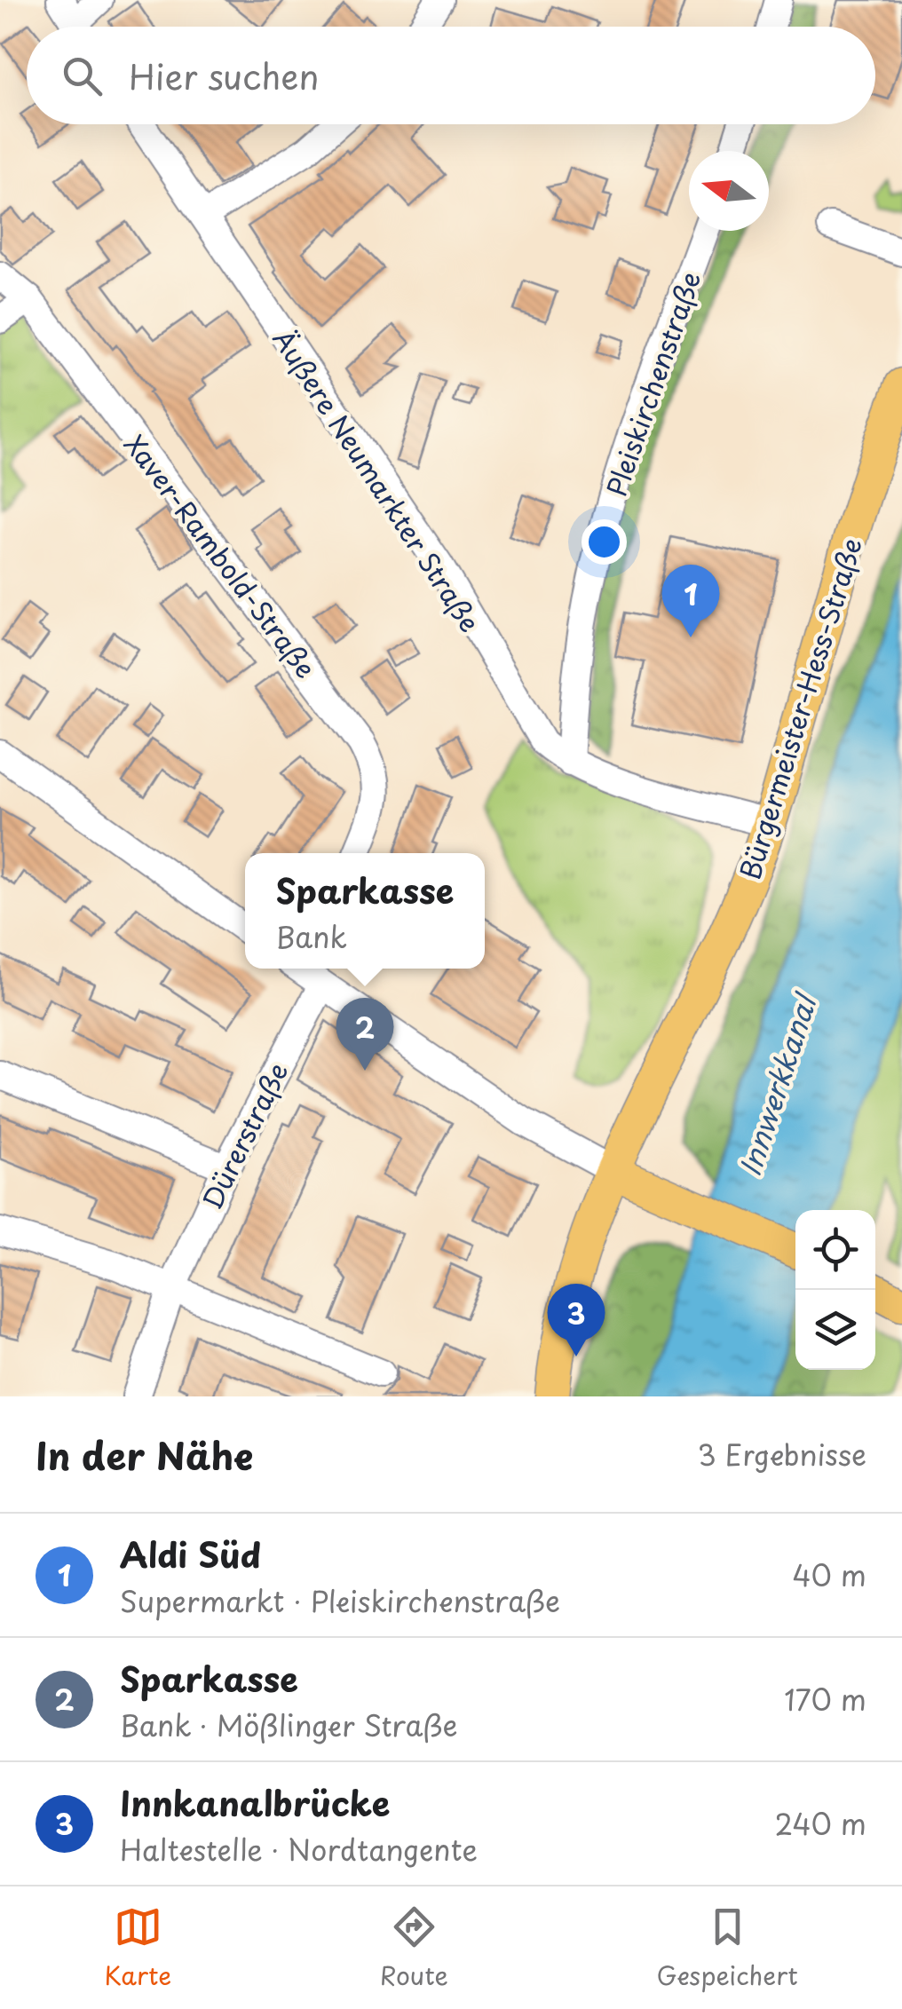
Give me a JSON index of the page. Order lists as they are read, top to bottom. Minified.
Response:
{"streets":{"main road":["Bürgermeister-Hess-Straße"],"street":["Pleiskirchenstraße","Äußere Neumarkter Straße","Xaver-Rambold-Straße","Dürerstraße"]},"crossings":[["Pleiskirchenstraße","Äußere Neumarkter Straße"],["Äußere Neumarkter Straße","Bürgermeister-Hess-Straße"]],"water":["Innwerkkanal"],"north":"left","page":{"search":"Hier suchen","pins":["1","2","3"],"popup":["Sparkasse","Bank"],"heading":["In der Nähe","3 Ergebnisse"],"list":[{"mark":"1","name":"Aldi Süd","note":"Supermarkt · Pleiskirchenstraße","value":"40 m"},{"mark":"2","name":"Sparkasse","note":"Bank · Mößlinger Straße","value":"170 m"},{"mark":"3","name":"Innkanalbrücke","note":"Haltestelle · Nordtangente","value":"240 m"}],"nav":["Karte","Route","Gespeichert"]}}
